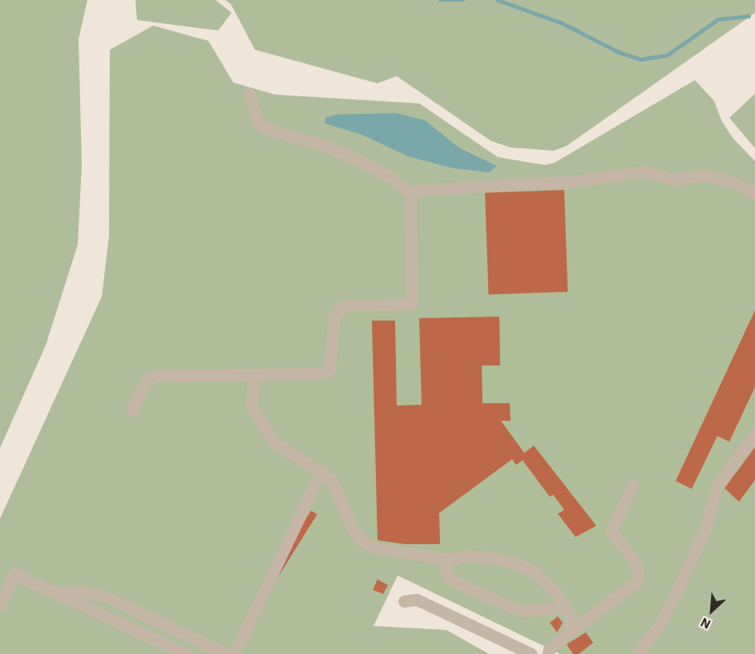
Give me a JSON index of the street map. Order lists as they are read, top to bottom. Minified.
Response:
{"north":"bottom left"}
